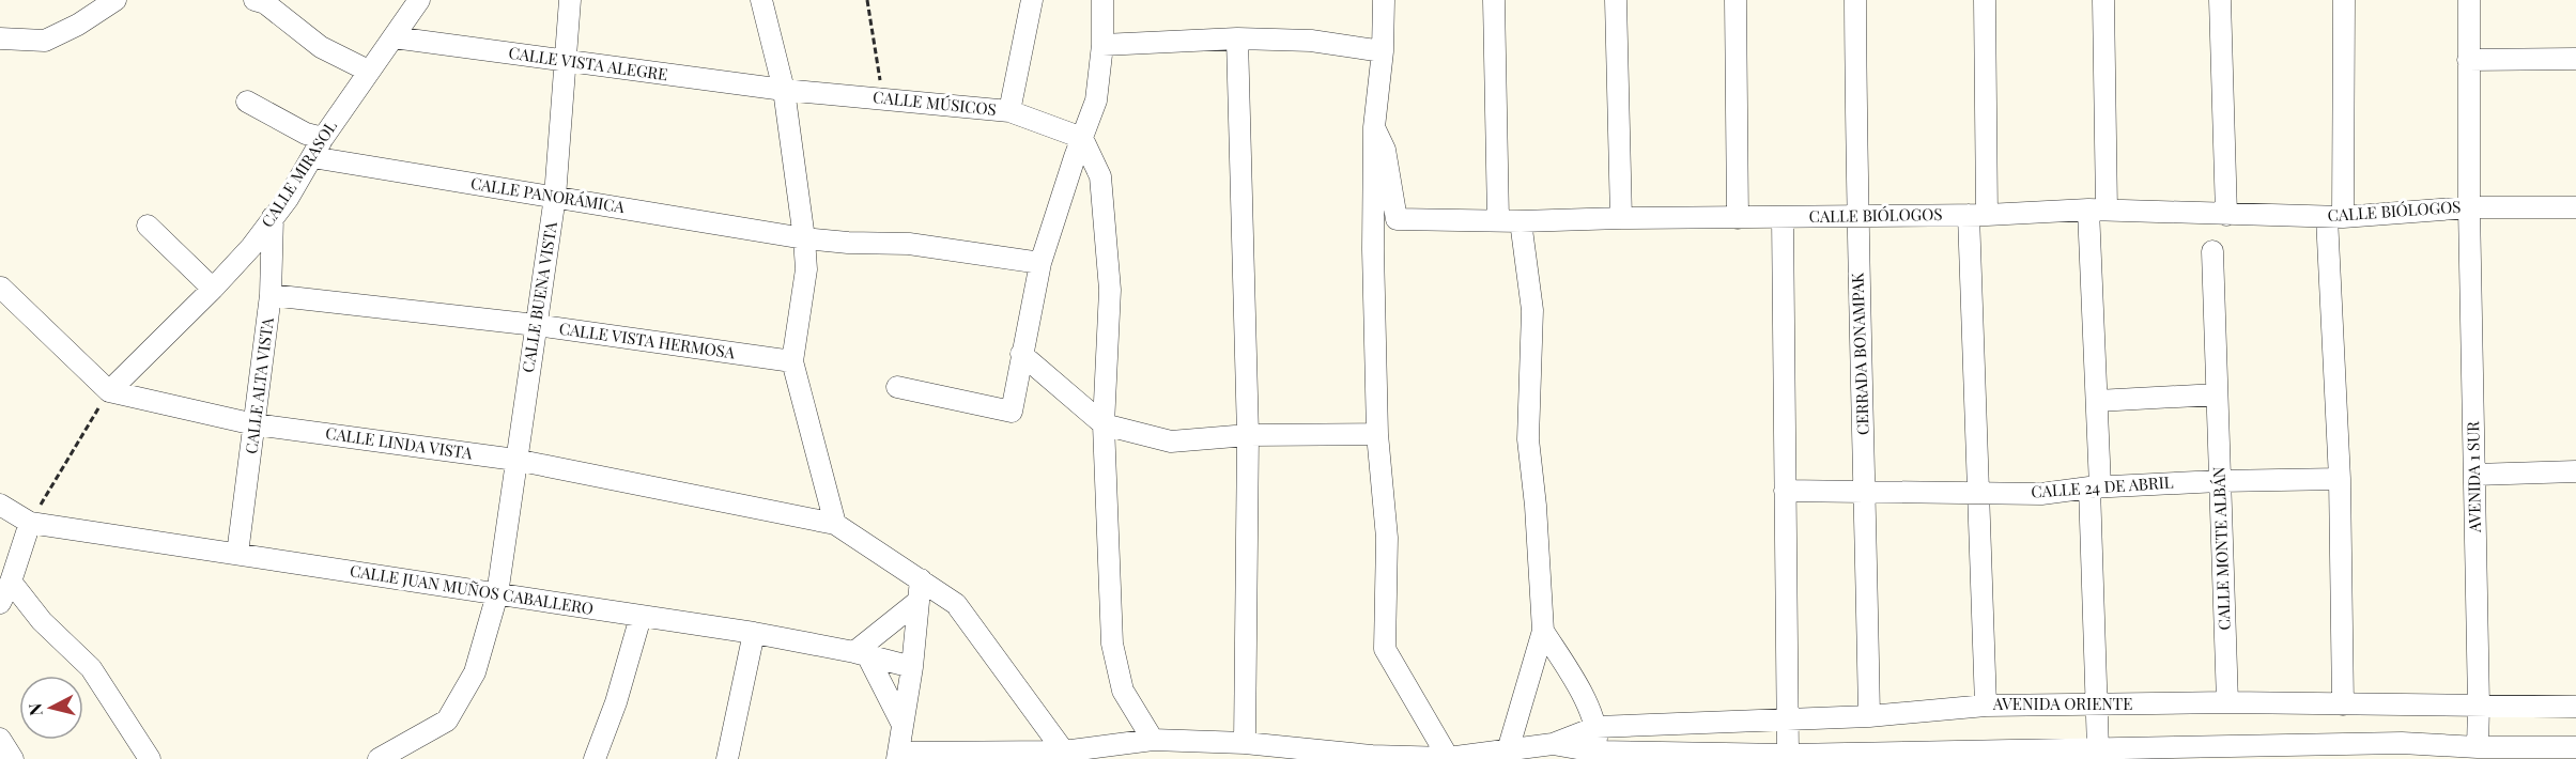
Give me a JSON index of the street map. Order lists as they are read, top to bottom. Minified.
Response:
{"streets":{"street":["CALLE VISTA ALEGRE","CALLE MÚSICOS","CALLE MIRASOL","CALLE PANORÁMICA","CALLE BIÓLOGOS","CALLE BUENA VISTA","CALLE VISTA HERMOSA","CERRADA BONAMPAK","CALLE ALTA VISTA","CALLE LINDA VISTA","AVENIDA 1 SUR","CALLE 24 DE ABRIL","CALLE MONTE ALBÁN","CALLE JUAN MUÑOS CABALLERO","AVENIDA ORIENTE"]},"crossings":[["CALLE VISTA ALEGRE","CALLE MÚSICOS"],["CALLE VISTA ALEGRE","CALLE MIRASOL"],["CALLE VISTA ALEGRE","CALLE BUENA VISTA"],["CALLE MIRASOL","CALLE PANORÁMICA"],["CALLE MIRASOL","CALLE ALTA VISTA"],["CALLE MIRASOL","CALLE LINDA VISTA"],["CALLE PANORÁMICA","CALLE BUENA VISTA"],["CALLE BIÓLOGOS","CERRADA BONAMPAK"],["CALLE BIÓLOGOS","AVENIDA 1 SUR"],["CALLE BUENA VISTA","CALLE VISTA HERMOSA"],["CALLE BUENA VISTA","CALLE LINDA VISTA"],["CALLE BUENA VISTA","CALLE JUAN MUÑOS CABALLERO"],["CALLE VISTA HERMOSA","CALLE ALTA VISTA"],["CERRADA BONAMPAK","CALLE 24 DE ABRIL"],["CERRADA BONAMPAK","AVENIDA ORIENTE"],["CALLE ALTA VISTA","CALLE LINDA VISTA"],["CALLE ALTA VISTA","CALLE JUAN MUÑOS CABALLERO"],["AVENIDA 1 SUR","AVENIDA ORIENTE"],["CALLE 24 DE ABRIL","CALLE MONTE ALBÁN"],["CALLE MONTE ALBÁN","AVENIDA ORIENTE"]],"north":"left"}
